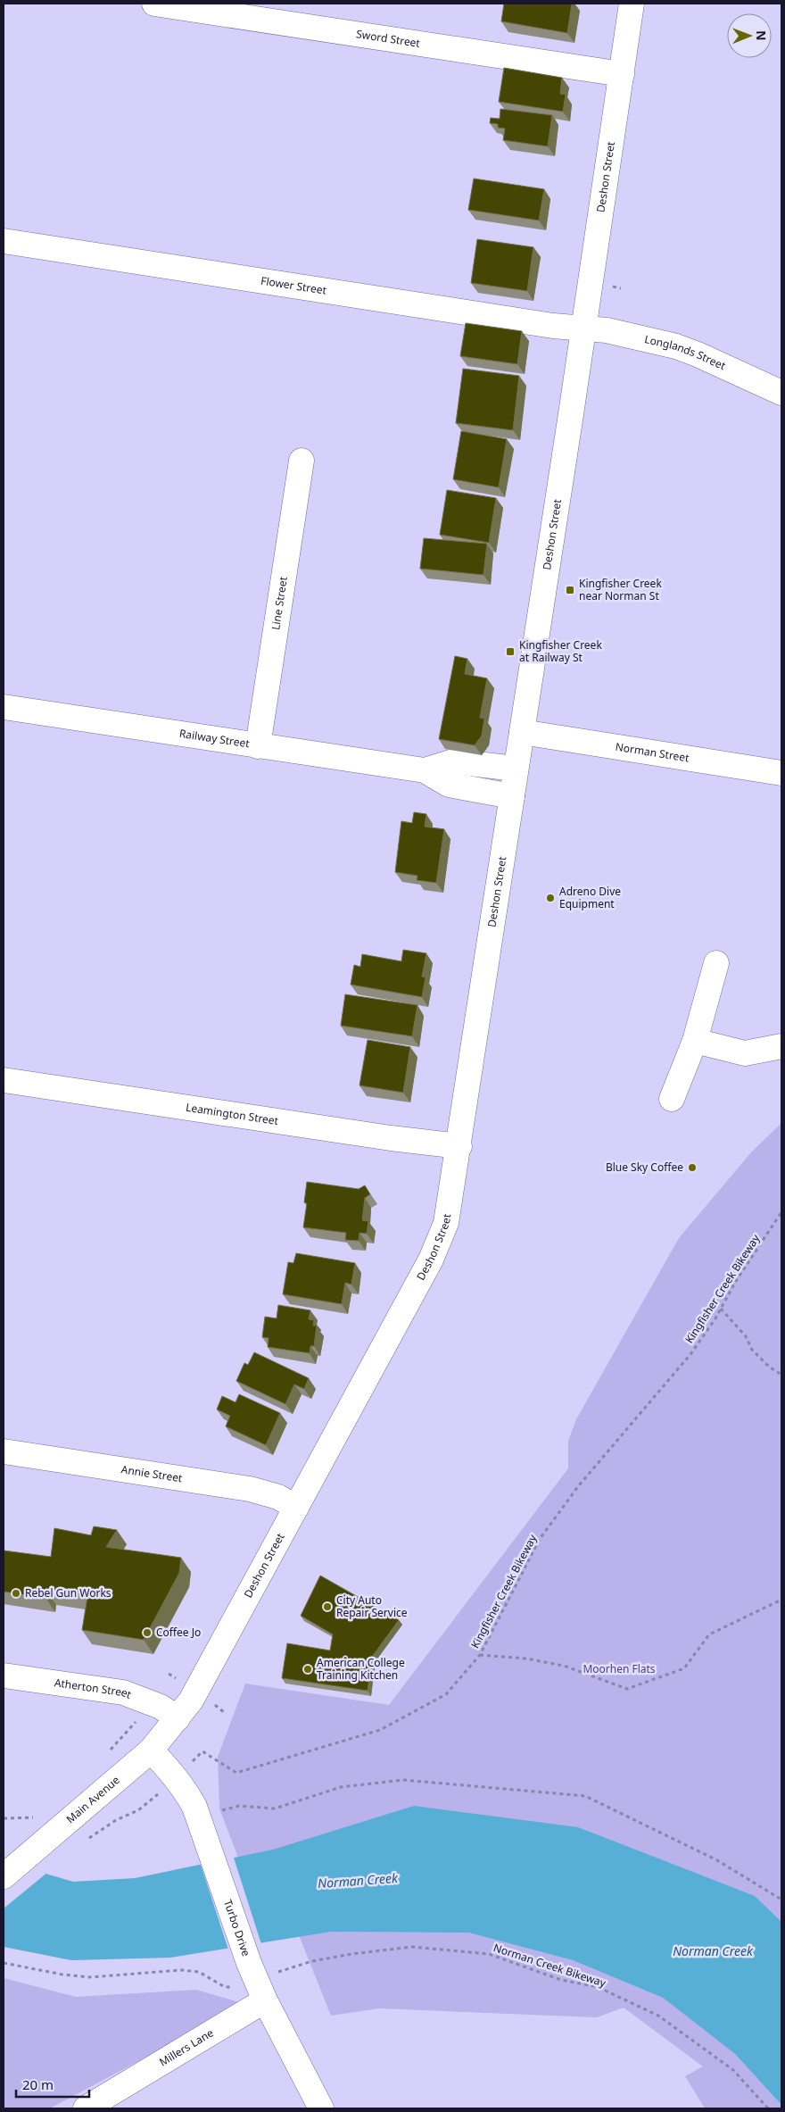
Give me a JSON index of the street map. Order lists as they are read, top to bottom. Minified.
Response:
{"streets":{"street":["Sword Street","Deshon Street","Flower Street","Longlands Street","Line Street","Railway Street","Norman Street","Leamington Street","Annie Street","Atherton Street","Main Avenue","Turbo Drive","Millers Lane"],"path":["Kingfisher Creek Bikeway","Norman Creek Bikeway"]},"crossings":[["Sword Street","Deshon Street"],["Deshon Street","Flower Street"],["Deshon Street","Longlands Street"],["Deshon Street","Railway Street"],["Deshon Street","Norman Street"],["Deshon Street","Leamington Street"],["Deshon Street","Annie Street"],["Deshon Street","Atherton Street"],["Deshon Street","Main Avenue"],["Flower Street","Longlands Street"],["Line Street","Railway Street"],["Kingfisher Creek Bikeway","Turbo Drive"],["Atherton Street","Main Avenue"],["Main Avenue","Turbo Drive"],["Turbo Drive","Norman Creek Bikeway"],["Turbo Drive","Millers Lane"],["Norman Creek Bikeway","Millers Lane"]],"water":["Norman Creek"],"parks":["Moorhen Flats"],"places":{"transit":["Kingfisher Creek near Norman St","Kingfisher Creek at Railway St"],"other":["Adreno Dive Equipment","Blue Sky Coffee","Rebel Gun Works","City Auto Repair Service","Coffee Jo","American College Training Kitchen"]},"scale_bar":"20 m","north":"right"}
